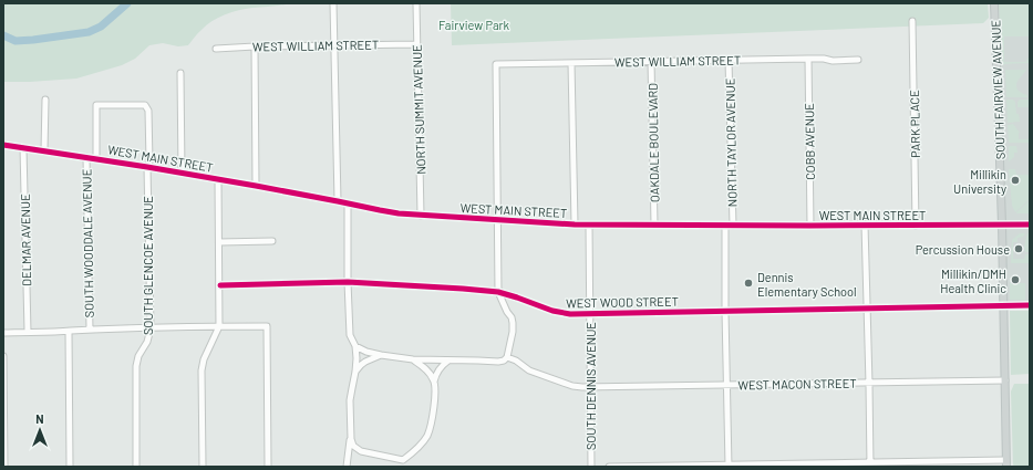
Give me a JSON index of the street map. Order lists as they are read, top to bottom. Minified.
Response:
{"streets":{"main road":["SOUTH FAIRVIEW AVENUE"],"street":["WEST WILLIAM STREET","NORTH SUMMIT AVENUE","PARK PLACE","COBB AVENUE","OAKDALE BOULEVARD","NORTH TAYLOR AVENUE","WEST MAIN STREET","DELMAR AVENUE","SOUTH WOODDALE AVENUE","SOUTH GLENCOE AVENUE","WEST WOOD STREET","WEST MACON STREET","SOUTH DENNIS AVENUE"]},"crossings":[["WEST WILLIAM STREET","NORTH SUMMIT AVENUE"],["WEST WILLIAM STREET","COBB AVENUE"],["WEST WILLIAM STREET","OAKDALE BOULEVARD"],["WEST WILLIAM STREET","NORTH TAYLOR AVENUE"],["WEST WILLIAM STREET","WEST MAIN STREET"],["SOUTH FAIRVIEW AVENUE","WEST MAIN STREET"],["SOUTH FAIRVIEW AVENUE","WEST WOOD STREET"],["SOUTH FAIRVIEW AVENUE","WEST MACON STREET"],["NORTH SUMMIT AVENUE","WEST MAIN STREET"],["PARK PLACE","WEST MAIN STREET"],["COBB AVENUE","WEST MAIN STREET"],["OAKDALE BOULEVARD","WEST MAIN STREET"],["NORTH TAYLOR AVENUE","WEST MAIN STREET"],["WEST MAIN STREET","DELMAR AVENUE"],["WEST MAIN STREET","SOUTH WOODDALE AVENUE"],["WEST MAIN STREET","SOUTH GLENCOE AVENUE"],["WEST MAIN STREET","SOUTH DENNIS AVENUE"],["WEST WOOD STREET","SOUTH DENNIS AVENUE"],["WEST MACON STREET","SOUTH DENNIS AVENUE"]],"parks":["Fairview Park"],"places":["Millikin University","Percussion House","Millikin/DMH Health Clinic","Dennis Elementary School"],"north":"top"}
